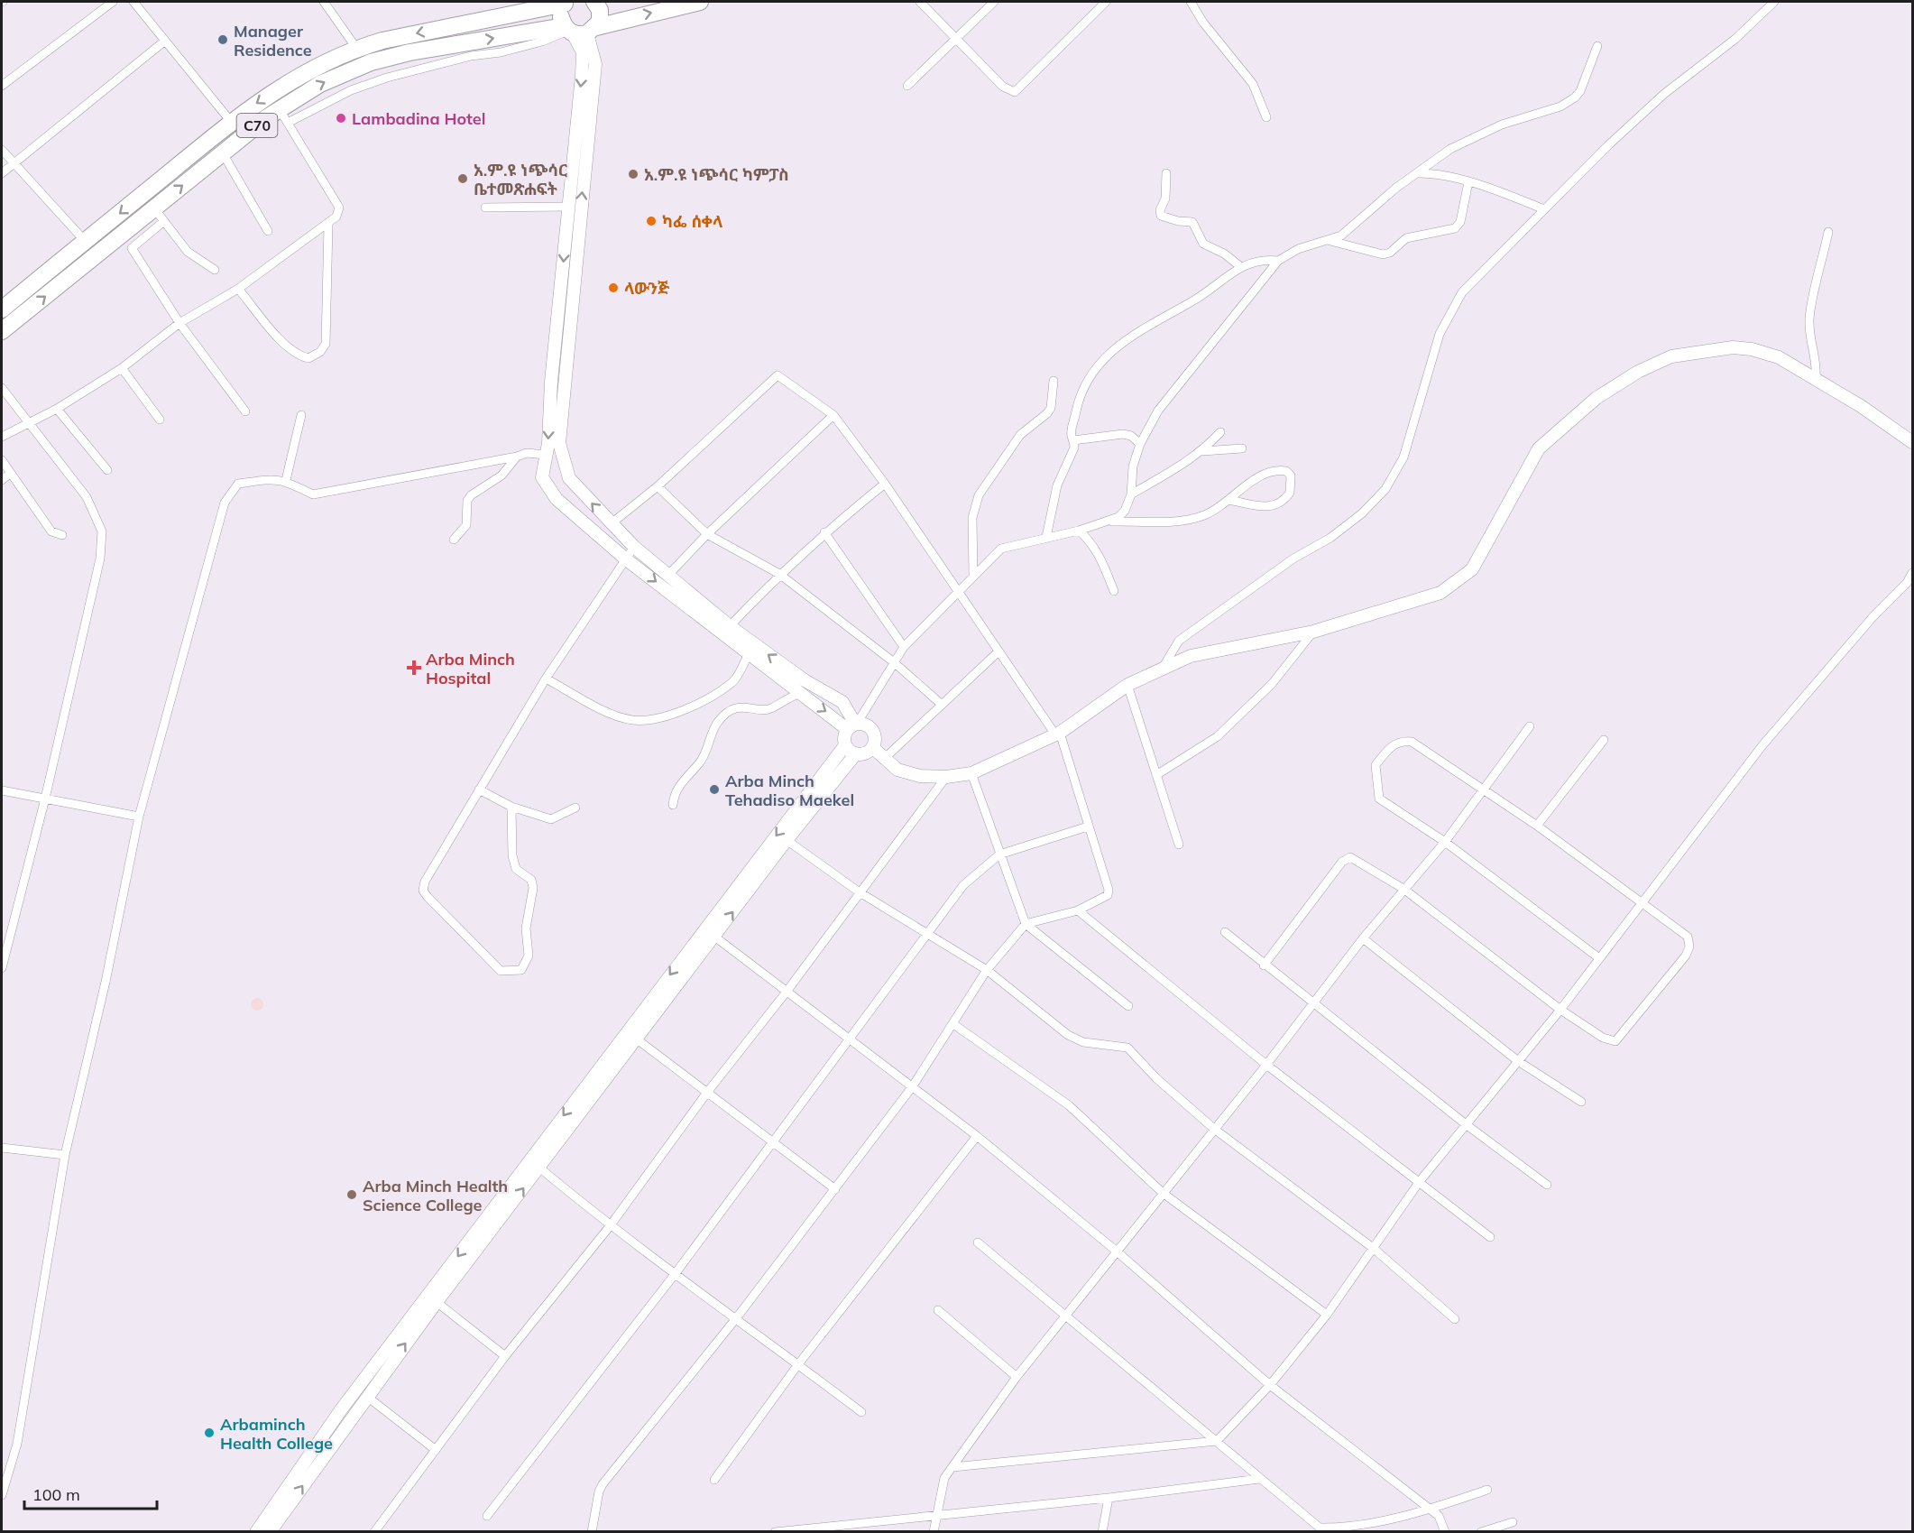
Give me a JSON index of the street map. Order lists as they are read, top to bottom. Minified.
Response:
{"streets":{"highway":["C70"]},"places":{"other":["Manager Residence","Lambadina Hotel","አ.ም.ዩ ነጭሳር ካምፓስ","አ.ም.ዩ ነጭሳር ቤተመጽሐፍት","ካፌ ሰቀላ","ላውንጅ","Arba Minch Tehadiso Maekel","Arba Minch Health Science College","Arbaminch Health College"],"health":["Arba Minch Hospital"]},"scale_bar":"100 m"}
